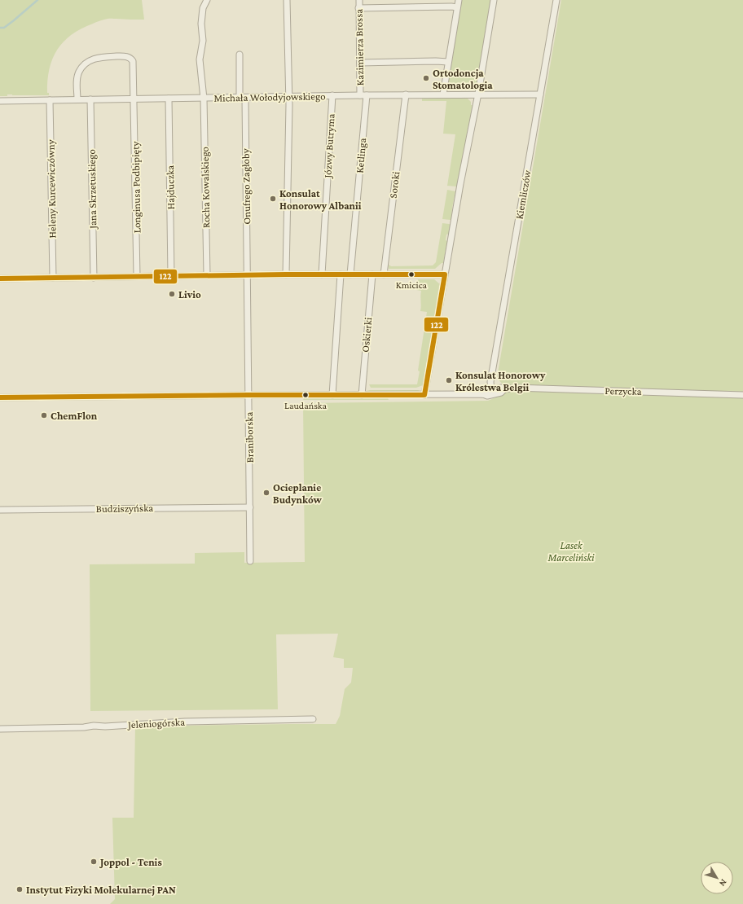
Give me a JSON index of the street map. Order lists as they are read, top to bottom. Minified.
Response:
{"streets":{"street":["Kazimierza Brossa","Michała Wołodyjowskiego","Józwy Butryma","Ketlinga","Soroki","Onufrego Zagłoby","Longinusa Podbipięty","Hajduczka","Rocha Kowalskiego","Heleny Kurcewiczówny","Jana Skrzetuskiego","Kiemliczów","Oskierki","Perzycka","Braniborska","Budziszyńska","Jeleniogórska"]},"crossings":[["Kazimierza Brossa","Michała Wołodyjowskiego"],["Kazimierza Brossa","Ketlinga"],["Michała Wołodyjowskiego","Józwy Butryma"],["Michała Wołodyjowskiego","Ketlinga"],["Michała Wołodyjowskiego","Soroki"],["Michała Wołodyjowskiego","Onufrego Zagłoby"],["Michała Wołodyjowskiego","Longinusa Podbipięty"],["Michała Wołodyjowskiego","Hajduczka"],["Michała Wołodyjowskiego","Rocha Kowalskiego"],["Michała Wołodyjowskiego","Heleny Kurcewiczówny"],["Michała Wołodyjowskiego","Jana Skrzetuskiego"],["Michała Wołodyjowskiego","Kiemliczów"],["Onufrego Zagłoby","Braniborska"],["Kiemliczów","Perzycka"],["Braniborska","Budziszyńska"]],"parks":["Lasek Marceliński"],"places":["Ortodoncja Stomatologia","Konsulat Honorowy Albanii","Kmicica","Livio","Konsulat Honorowy Królestwa Belgii","Laudańska","ChemFlon","Ocieplanie Budynków","Joppol - Tenis","Instytut Fizyki Molekularnej PAN"],"lines":["transit line 122"],"north":"bottom right"}
